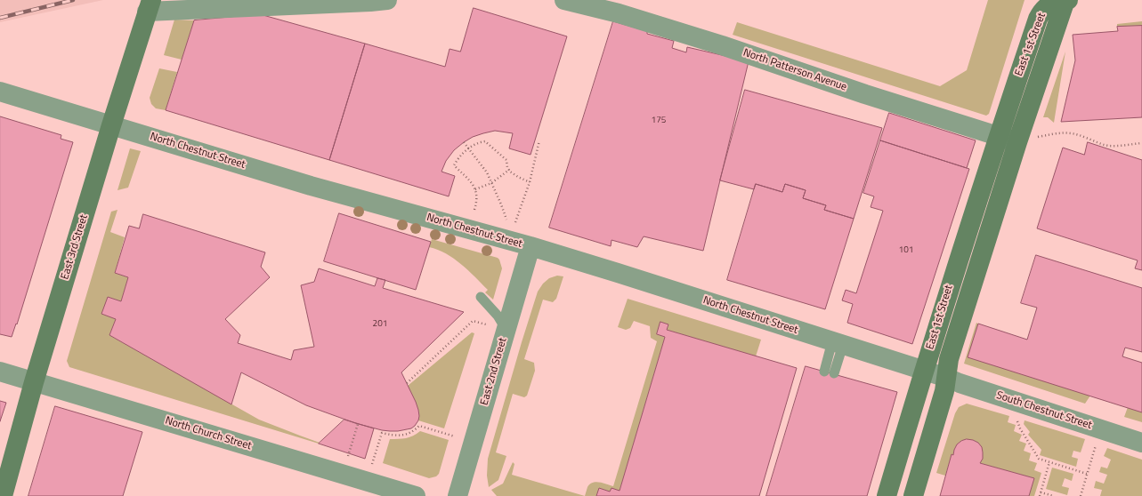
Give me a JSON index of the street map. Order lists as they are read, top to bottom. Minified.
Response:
{"streets":{"main road":["East 1st Street","East 3rd Street"],"street":["North Patterson Avenue","North Chestnut Street","East 2nd Street","South Chestnut Street","North Church Street"]},"crossings":[["East 1st Street","North Patterson Avenue"],["East 1st Street","North Chestnut Street"],["East 1st Street","South Chestnut Street"],["North Chestnut Street","East 3rd Street"],["North Chestnut Street","East 2nd Street"],["North Chestnut Street","South Chestnut Street"],["East 3rd Street","North Church Street"]],"house_numbers":["175","101","201"]}
